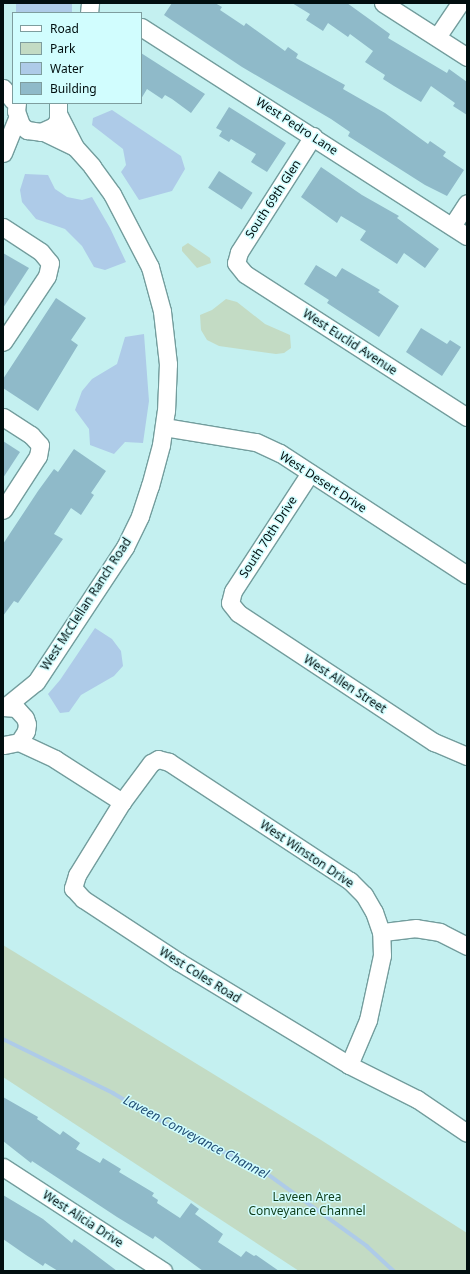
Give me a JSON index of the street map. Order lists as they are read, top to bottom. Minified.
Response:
{"streets":{"street":["West Pedro Lane","South 69th Glen","West Euclid Avenue","West Desert Drive","South 70th Drive","West McClellan Ranch Road","West Allen Street","West Winston Drive","West Coles Road","West Alicia Drive"]},"crossings":[["West Pedro Lane","South 69th Glen"],["South 69th Glen","West Euclid Avenue"],["West Desert Drive","South 70th Drive"],["West Desert Drive","West McClellan Ranch Road"],["South 70th Drive","West Allen Street"],["West Winston Drive","West Coles Road"]],"water":["Laveen Conveyance Channel"],"parks":["Laveen Area Conveyance Channel"],"legend":["Road","Park","Water","Building"]}
